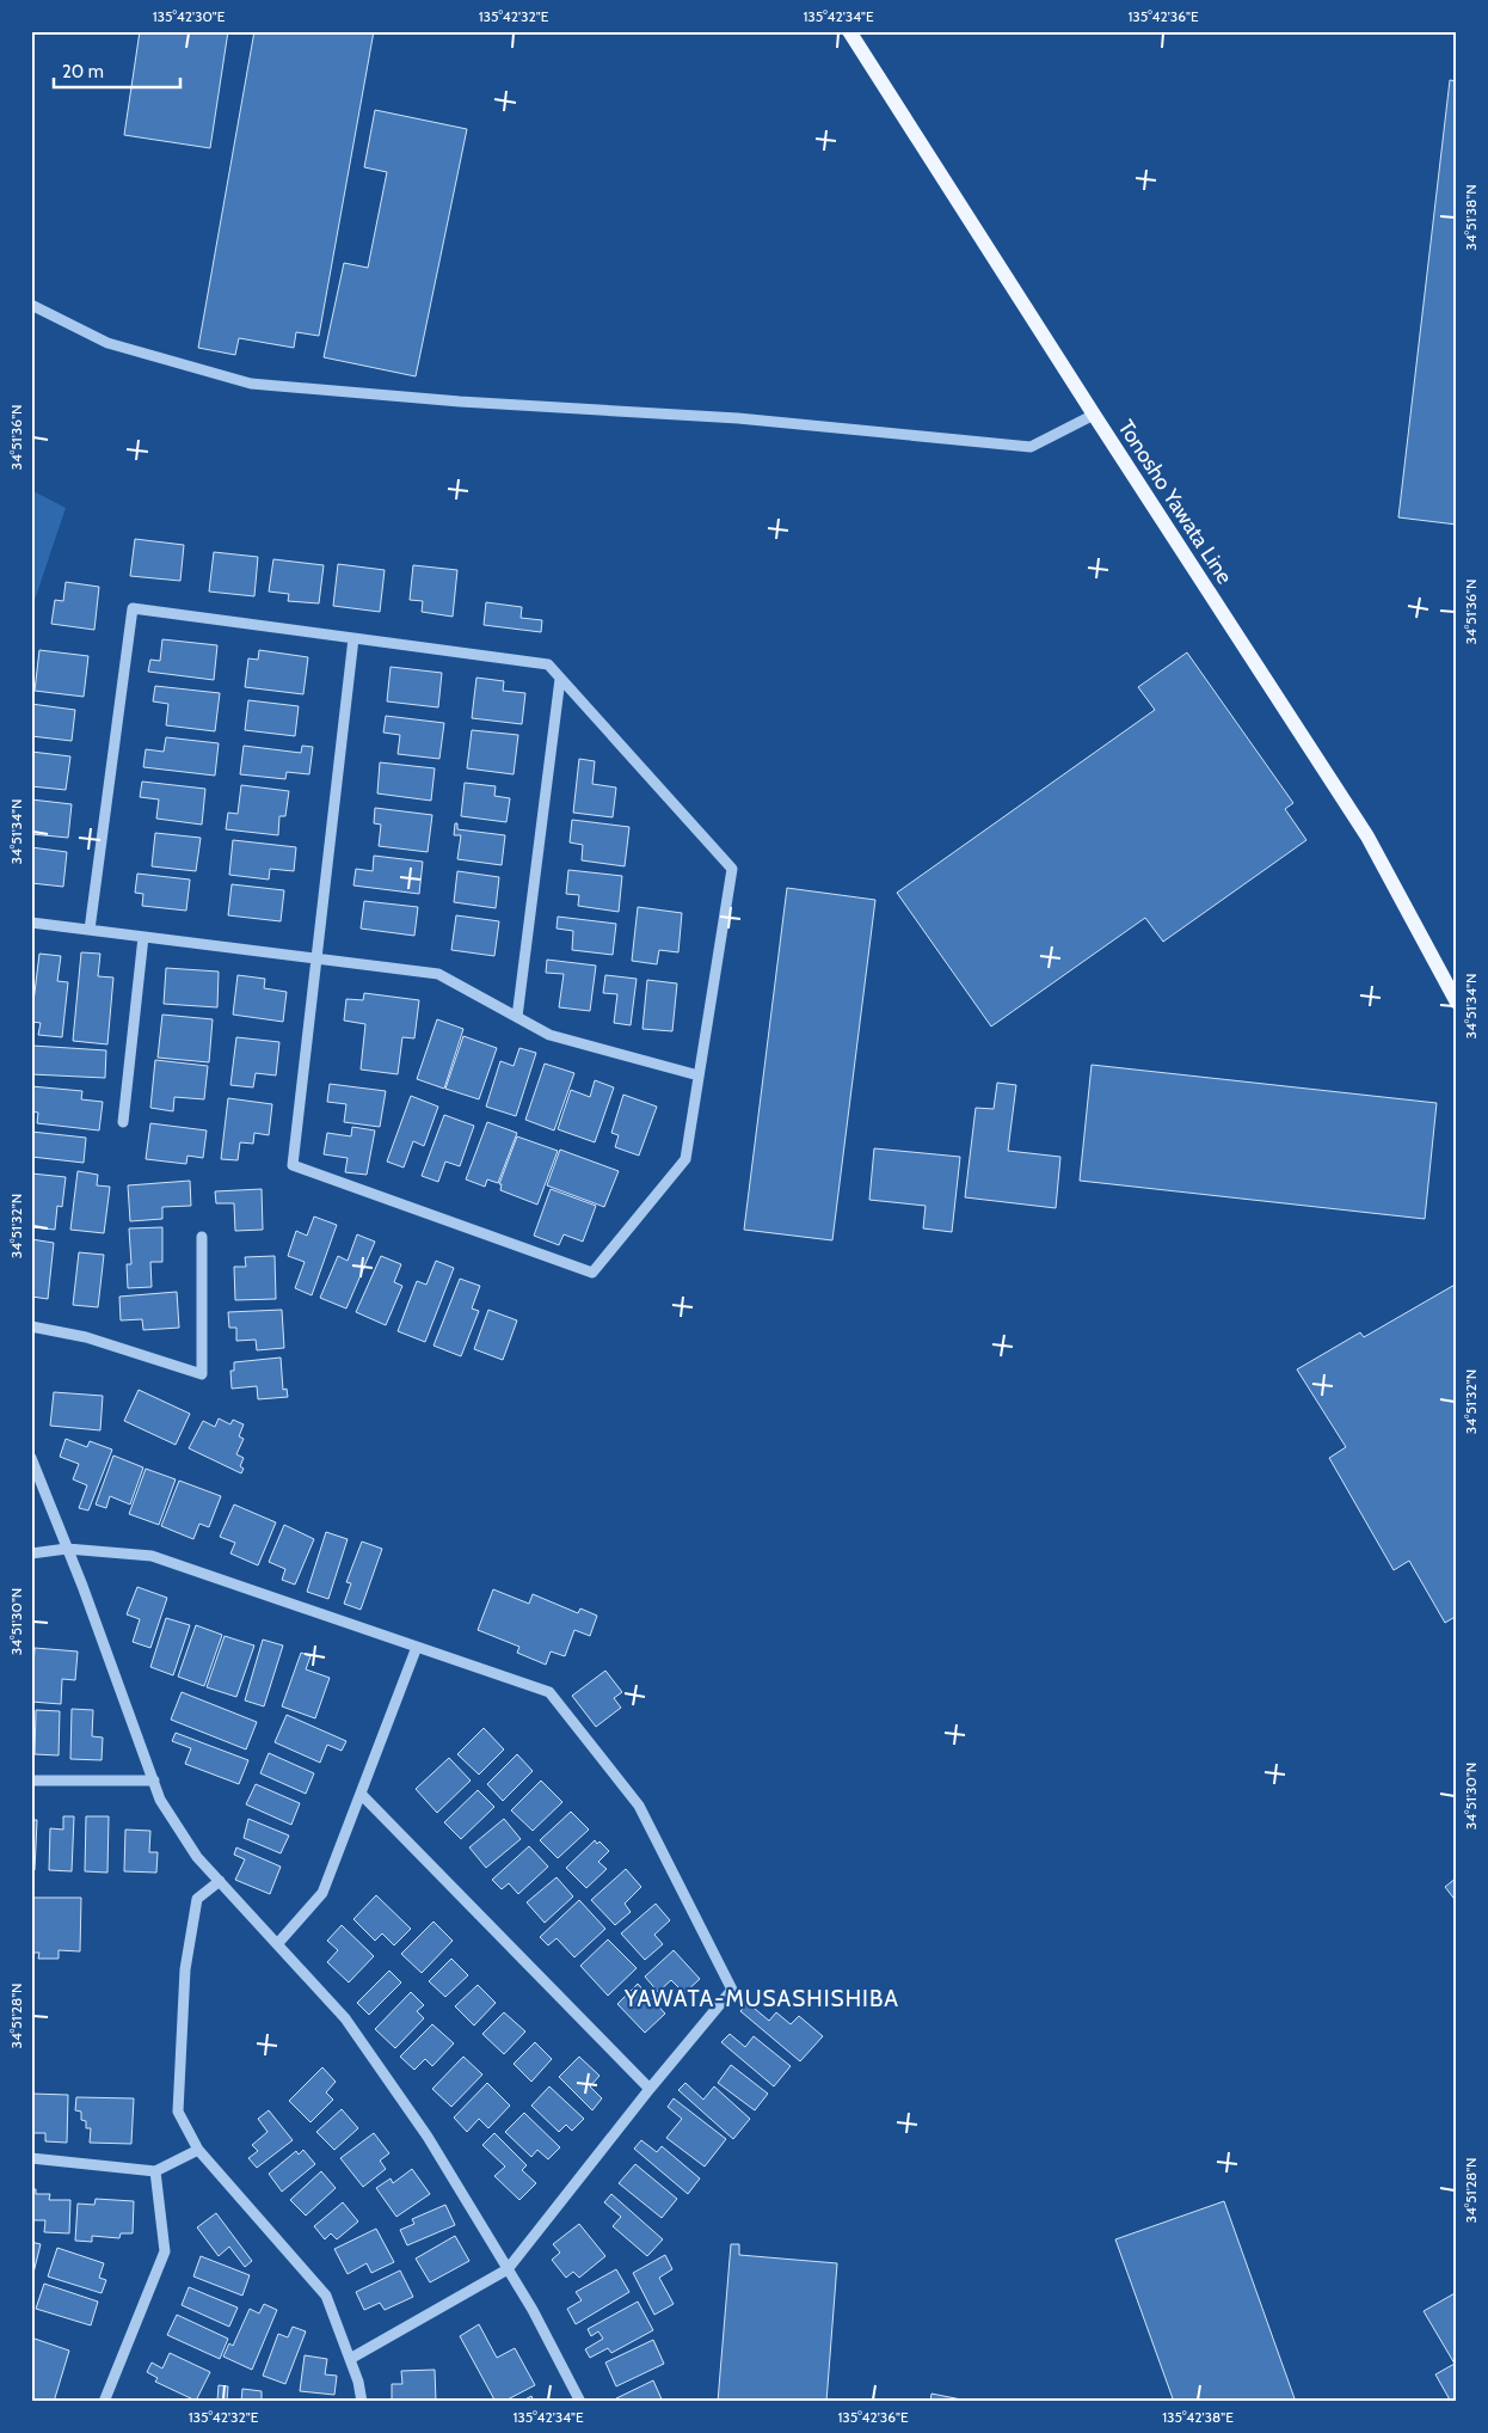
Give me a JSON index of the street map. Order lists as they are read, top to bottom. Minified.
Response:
{"streets":{"main road":["Tonosho Yawata Line"]},"districts":["YAWATA-MUSASHISHIBA"],"scale_bar":"20 m","coordinates":["135°42'30\"E","135°42'32\"E","135°42'34\"E","135°42'36\"E","34°51'38\"N","34°51'36\"N","34°51'34\"N","34°51'32\"N","34°51'30\"N","34°51'28\"N","135°42'38\"E"]}
